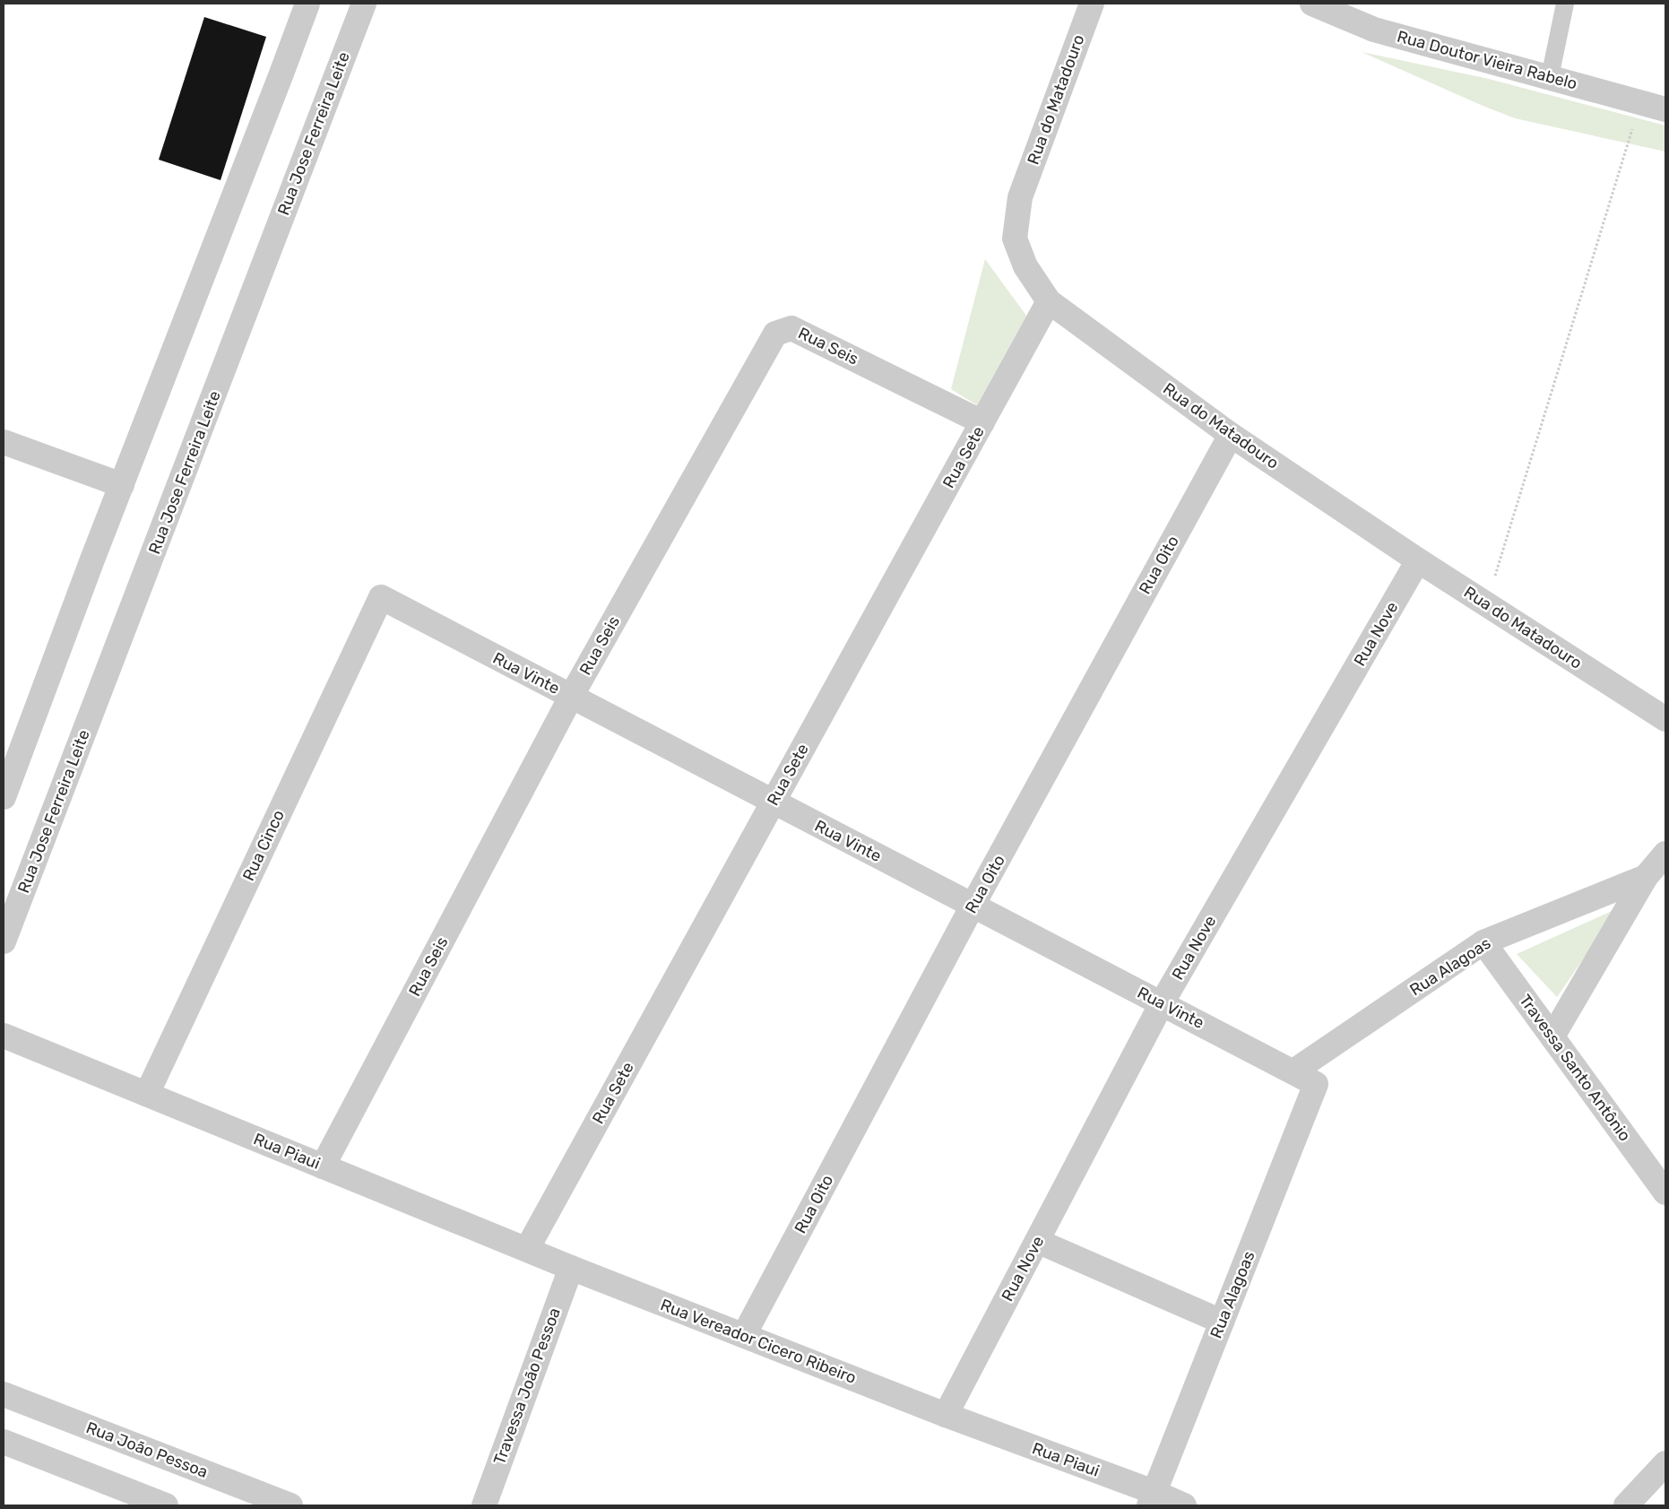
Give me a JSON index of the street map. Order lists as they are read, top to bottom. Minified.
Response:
{"streets":{"street":["Rua Doutor Vieira Rabelo","Rua do Matadouro","Rua Jose Ferreira Leite","Rua Seis","Rua Sete","Rua Oito","Rua Nove","Rua Vinte","Rua Cinco","Rua Alagoas","Travessa Santo Antônio","Rua Piaui","Rua Vereador Cicero Ribeiro","Travessa João Pessoa","Rua João Pessoa"]},"crossings":[["Rua do Matadouro","Rua Sete"],["Rua do Matadouro","Rua Oito"],["Rua do Matadouro","Rua Nove"],["Rua Seis","Rua Sete"],["Rua Seis","Rua Vinte"],["Rua Seis","Rua Piaui"],["Rua Sete","Rua Vinte"],["Rua Sete","Rua Piaui"],["Rua Oito","Rua Vinte"],["Rua Oito","Rua Vereador Cicero Ribeiro"],["Rua Nove","Rua Vinte"],["Rua Nove","Rua Piaui"],["Rua Nove","Rua Vereador Cicero Ribeiro"],["Rua Vinte","Rua Cinco"],["Rua Vinte","Rua Alagoas"],["Rua Cinco","Rua Piaui"],["Rua Alagoas","Travessa Santo Antônio"],["Rua Alagoas","Rua Piaui"],["Rua Piaui","Rua Vereador Cicero Ribeiro"],["Rua Piaui","Travessa João Pessoa"],["Rua Vereador Cicero Ribeiro","Travessa João Pessoa"]]}
